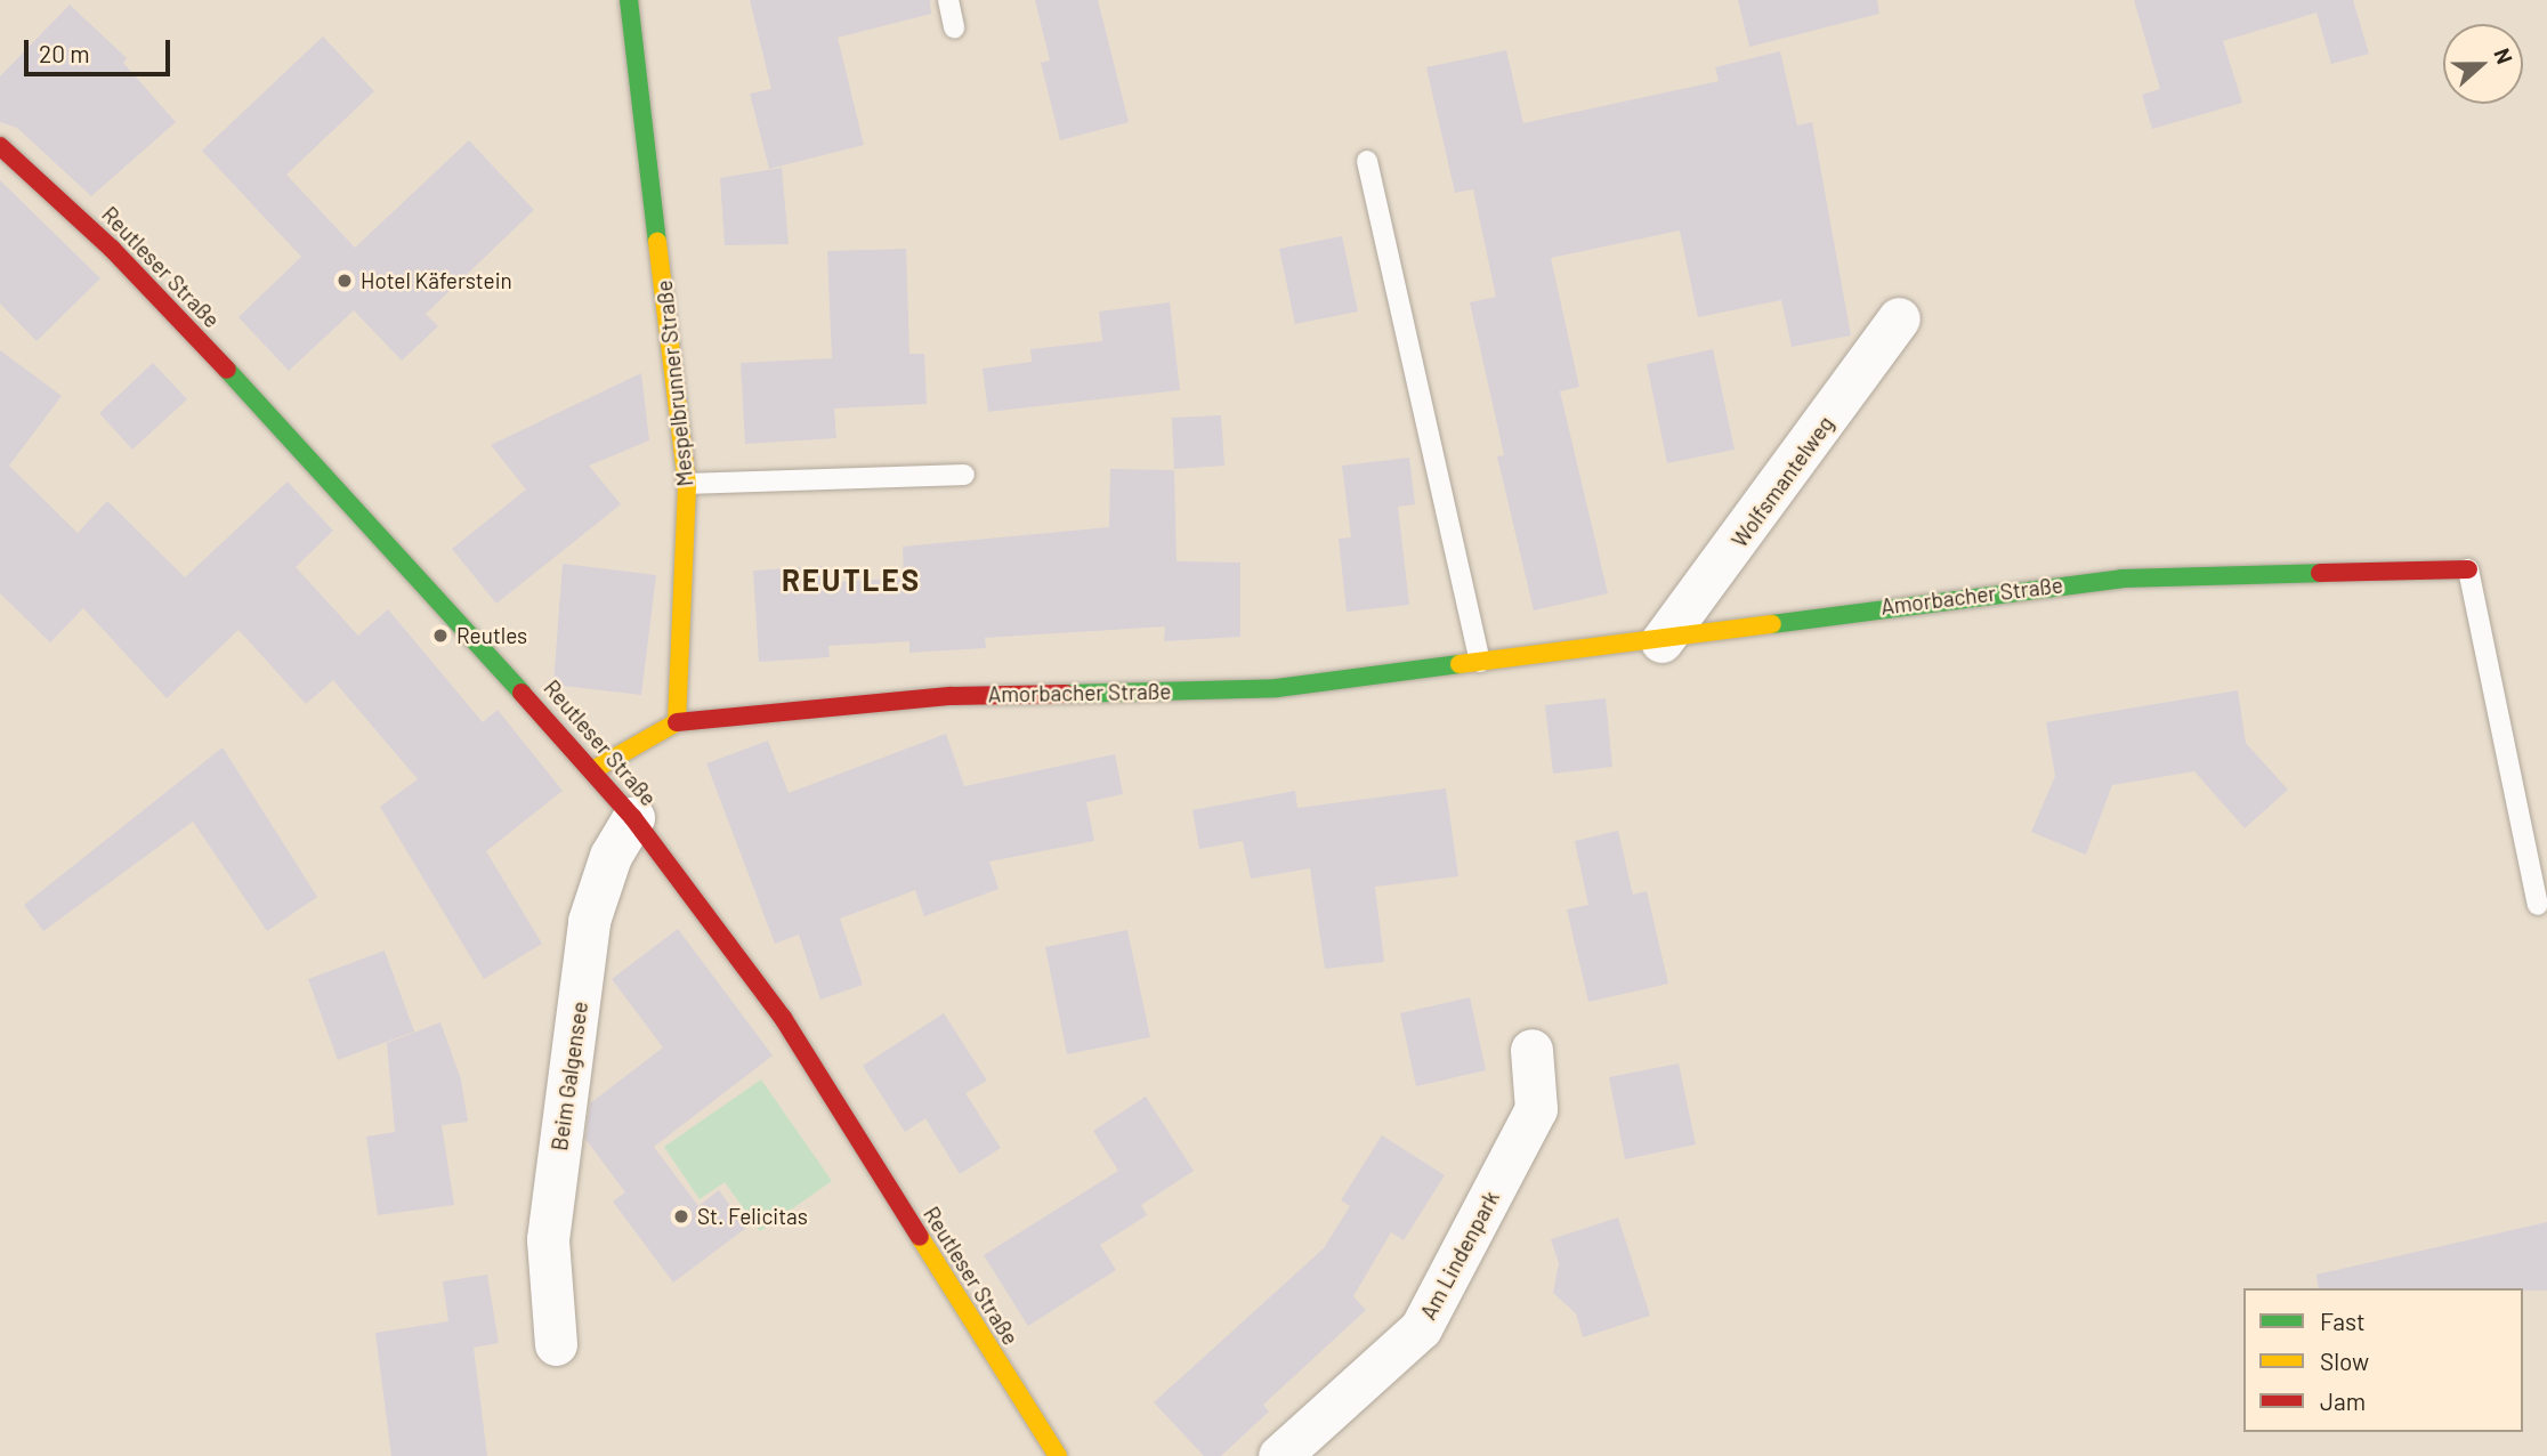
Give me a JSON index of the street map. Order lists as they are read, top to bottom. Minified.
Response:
{"streets":{"street":["Reutleser Straße","Mespelbrunner Straße","Wolfsmantelweg","Amorbacher Straße","Beim Galgensee","Am Lindenpark"]},"crossings":[["Reutleser Straße","Beim Galgensee"],["Mespelbrunner Straße","Amorbacher Straße"],["Wolfsmantelweg","Amorbacher Straße"]],"districts":["REUTLES"],"places":["Hotel Käferstein","Reutles","St. Felicitas"],"legend":["Fast","Slow","Jam"],"scale_bar":"20 m","north":"right"}
